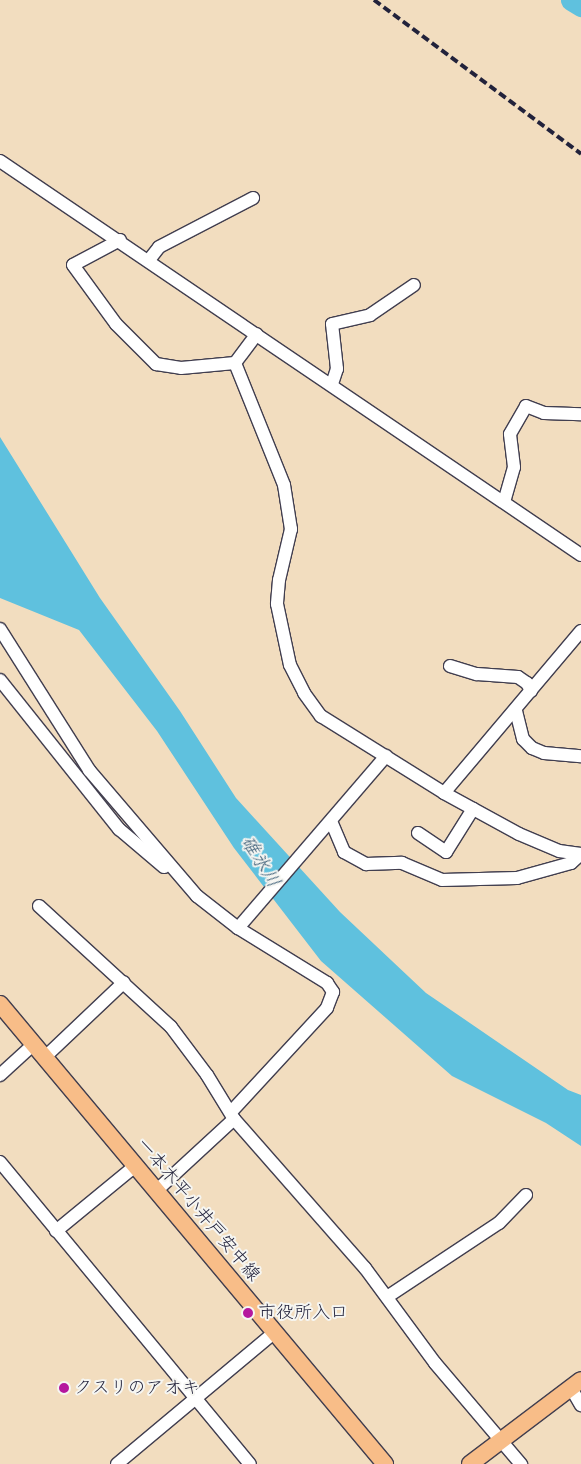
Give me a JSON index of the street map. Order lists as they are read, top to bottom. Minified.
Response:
{"streets":{"main road":["一本木平小井戸安中線"]},"water":["碓氷川"],"places":["市役所入口","クスリのアオキ"]}
